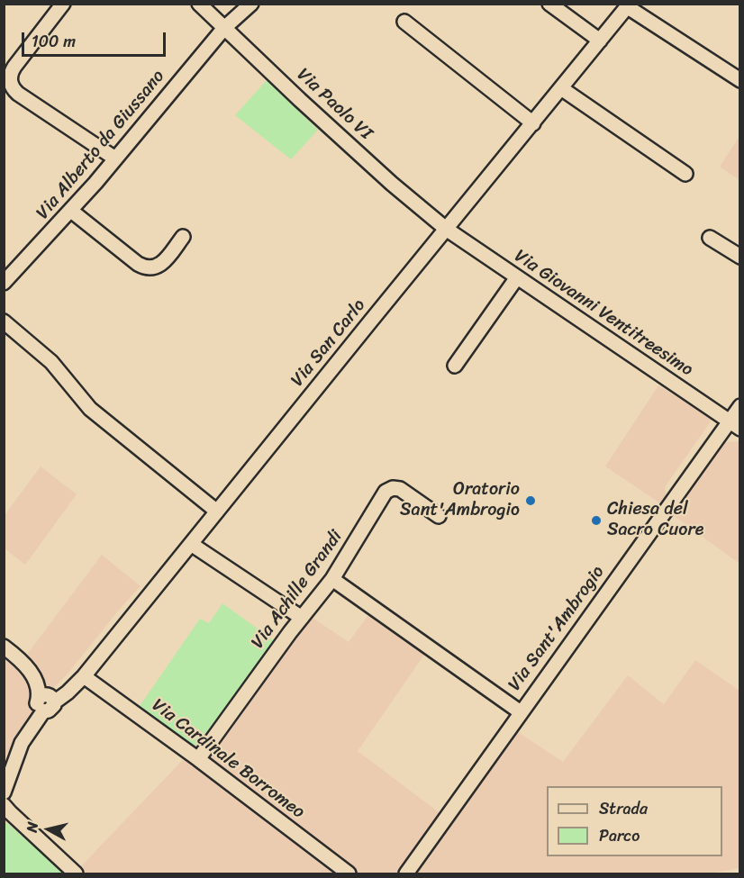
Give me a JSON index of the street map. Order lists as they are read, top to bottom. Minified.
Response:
{"streets":{"street":["Via Paolo VI","Via Alberto da Giussano","Via Giovanni Ventitreesimo","Via San Carlo","Via Achille Grandi","Via Sant'Ambrogio","Via Cardinale Borromeo"]},"crossings":[["Via Paolo VI","Via Alberto da Giussano"],["Via Paolo VI","Via Giovanni Ventitreesimo"],["Via Paolo VI","Via San Carlo"],["Via Giovanni Ventitreesimo","Via San Carlo"],["Via Giovanni Ventitreesimo","Via Sant'Ambrogio"],["Via San Carlo","Via Cardinale Borromeo"],["Via Achille Grandi","Via Cardinale Borromeo"]],"places":["Oratorio Sant'Ambrogio","Chiesa del Sacro Cuore"],"legend":["Strada","Parco"],"scale_bar":"100 m","north":"left"}
